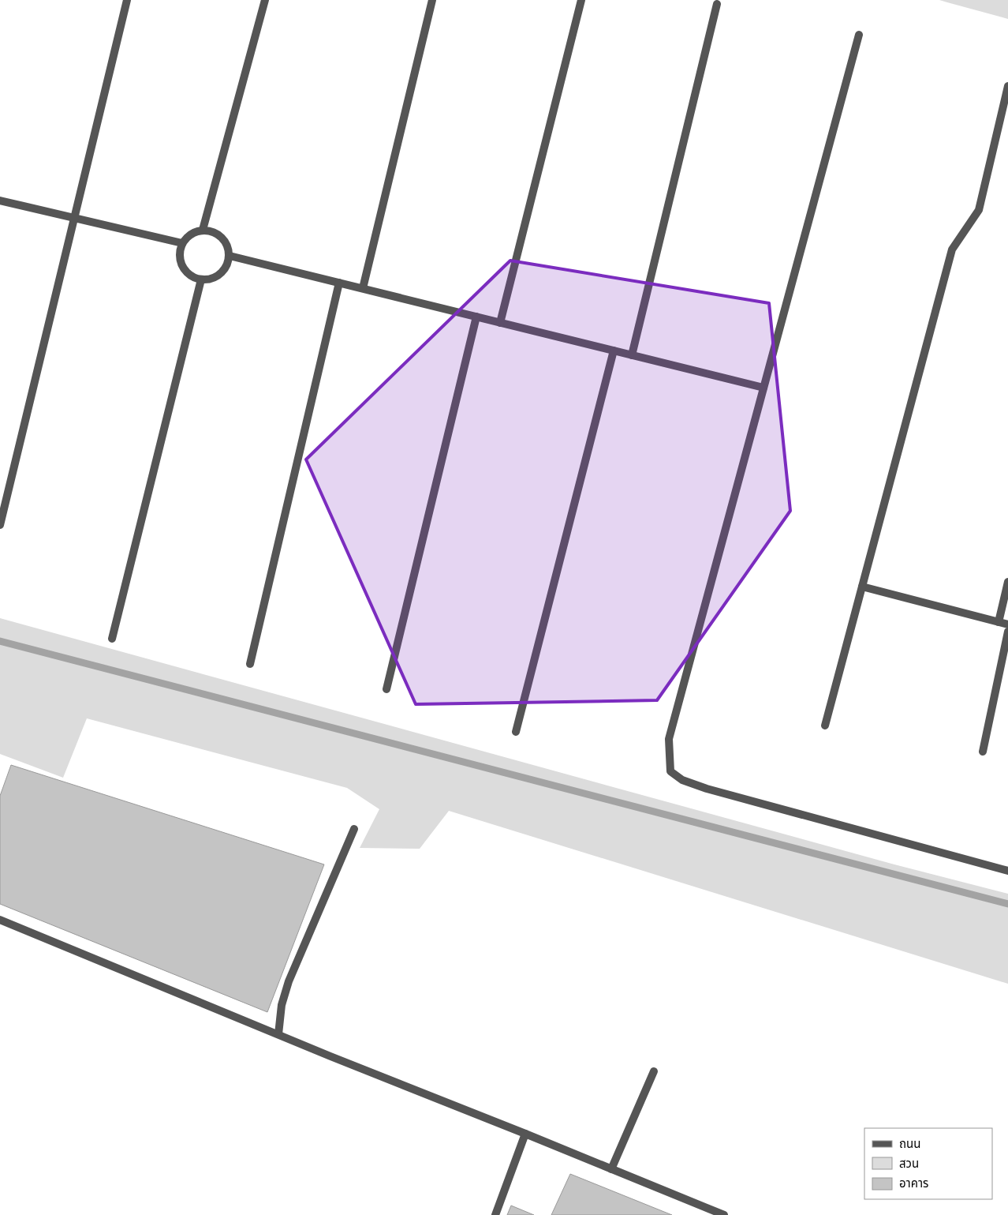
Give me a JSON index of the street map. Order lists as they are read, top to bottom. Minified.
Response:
{"legend":["ถนน","สวน","อาคาร"]}
